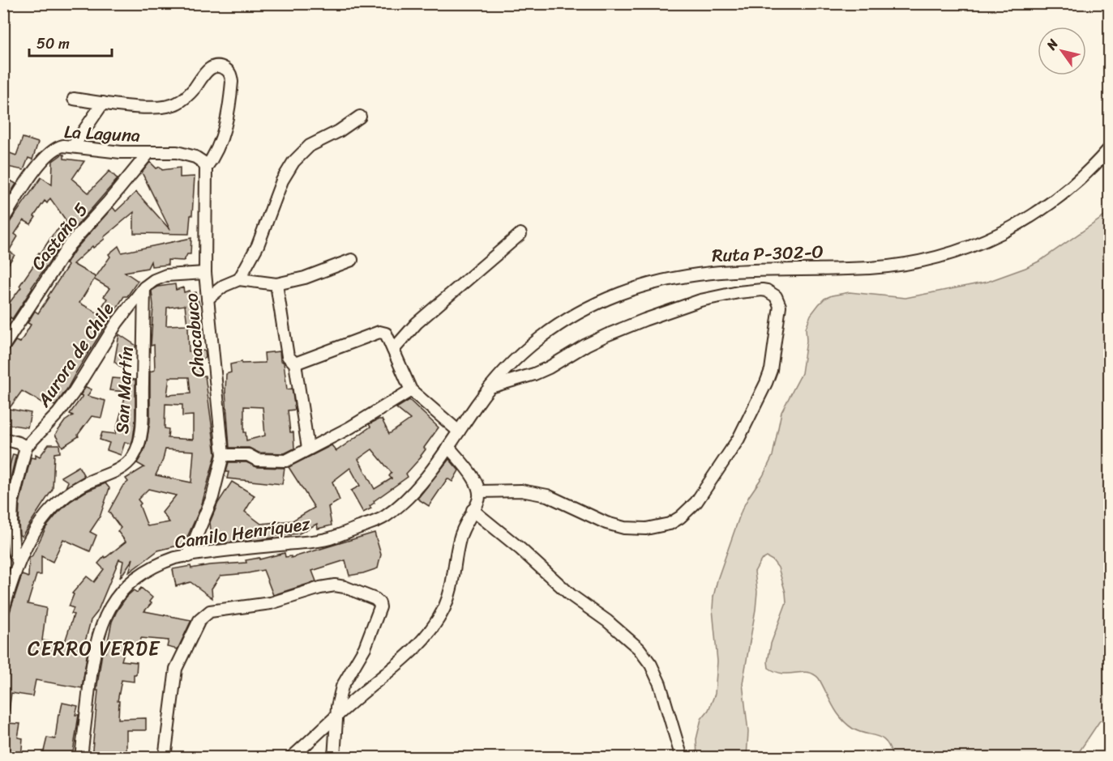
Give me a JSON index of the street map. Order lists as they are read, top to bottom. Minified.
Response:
{"streets":{"street":["La Laguna","Castaño 5","Ruta P-302-O","Chacabuco","Aurora de Chile","San Martín","Camilo Henríquez"]},"crossings":[["La Laguna","Castaño 5"],["Ruta P-302-O","Camilo Henríquez"],["Chacabuco","Aurora de Chile"],["Chacabuco","Camilo Henríquez"],["Aurora de Chile","San Martín"]],"districts":["CERRO VERDE"],"scale_bar":"50 m","north":"top left"}
